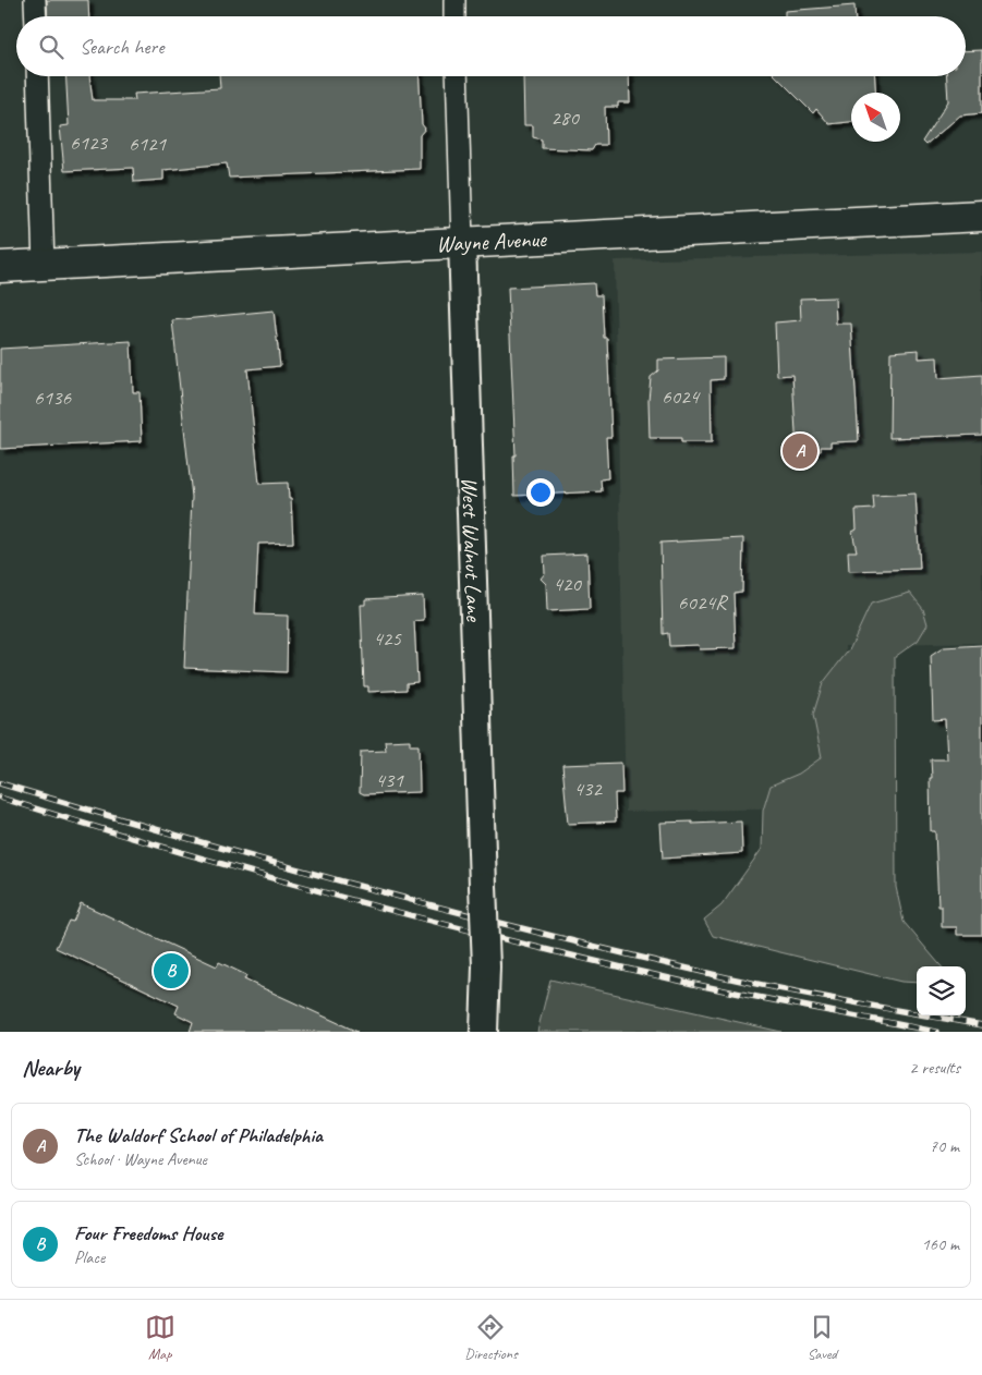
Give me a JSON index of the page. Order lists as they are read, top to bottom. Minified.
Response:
{"streets":{"main road":["Wayne Avenue"],"street":["West Walnut Lane"]},"crossings":[["Wayne Avenue","West Walnut Lane"]],"house_numbers":["280","6123","6121","6024","6136","420","6024R","425","431","432"],"north":"top left","page":{"search":"Search here","pins":["A","B"],"heading":["Nearby","2 results"],"list":[{"mark":"A","name":"The Waldorf School of Philadelphia","note":"School · Wayne Avenue","value":"70 m"},{"mark":"B","name":"Four Freedoms House","note":"Place","value":"160 m"}],"nav":["Map","Directions","Saved"]}}
